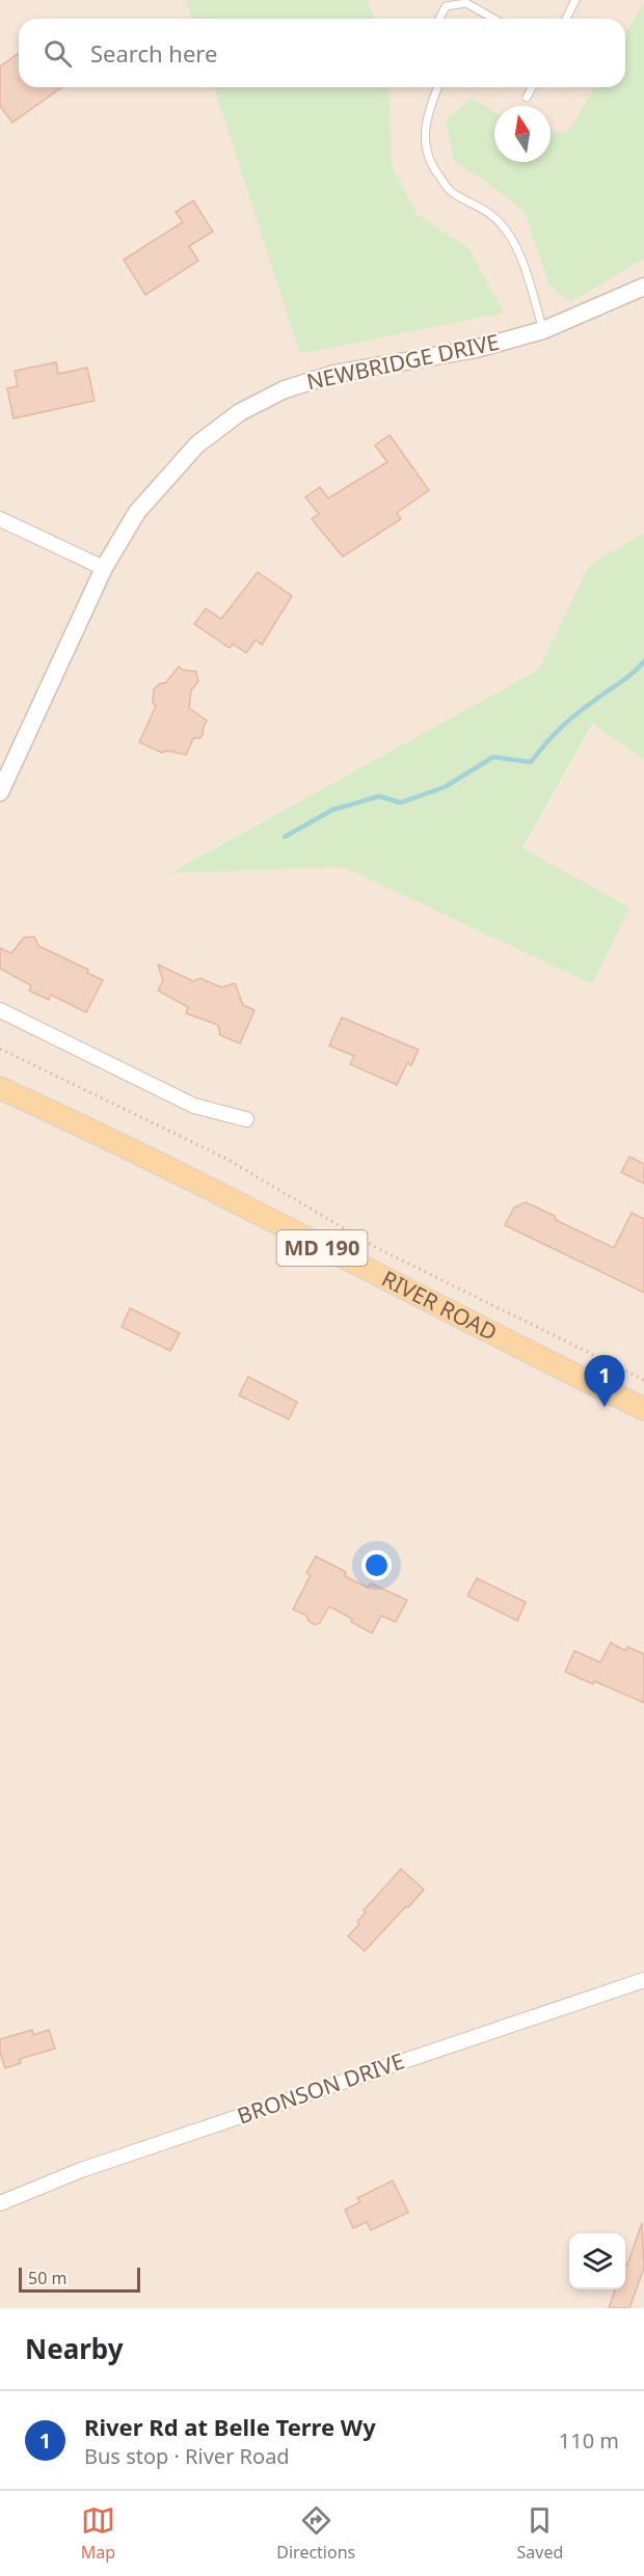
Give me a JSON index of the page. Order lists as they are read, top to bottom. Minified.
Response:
{"streets":{"main road":["MD 190","RIVER ROAD"],"street":["NEWBRIDGE DRIVE","BRONSON DRIVE"]},"scale_bar":"50 m","north":"top","page":{"search":"Search here","pins":"1","scale":"50 m","heading":"Nearby","list":[{"mark":"1","name":"River Rd at Belle Terre Wy","note":"Bus stop · River Road","value":"110 m"}],"nav":["Map","Directions","Saved"]}}
